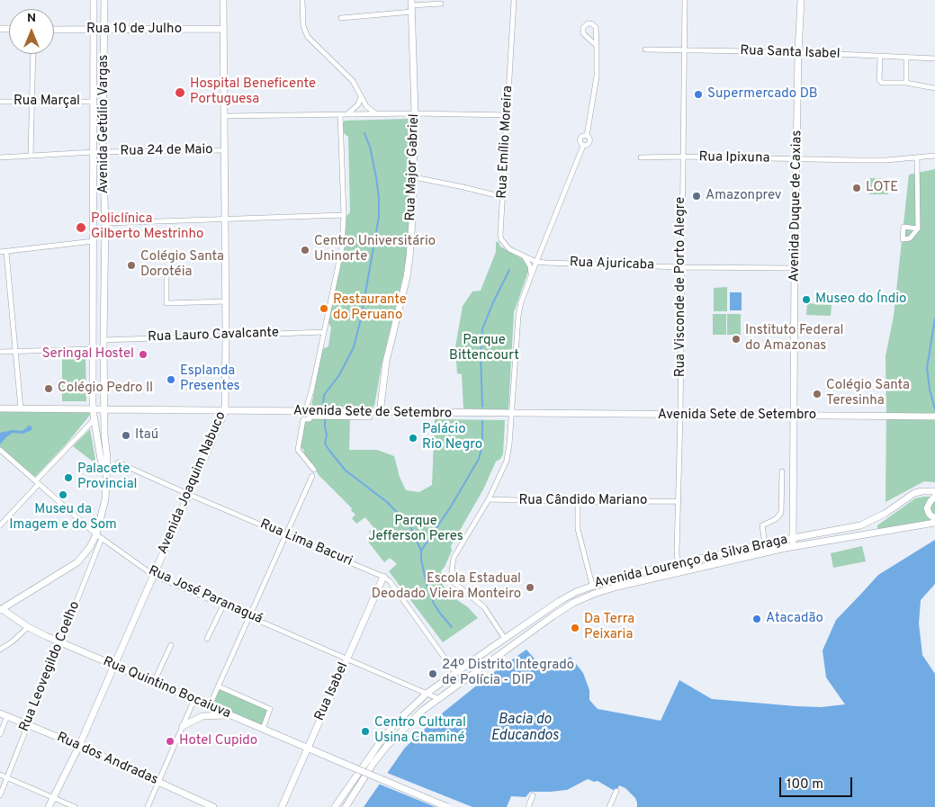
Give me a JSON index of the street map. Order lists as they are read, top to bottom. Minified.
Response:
{"streets":{"street":["Rua 10 de Julho","Rua Santa Isabel","Rua Marçal","Avenida Getúlio Vargas","Rua Emílio Moreira","Rua 24 de Maio","Rua Ipixuna","Rua Major Gabriel","Avenida Duque de Caxias","Rua Ajuricaba","Rua Visconde de Porto Alegre","Rua Lauro Cavalcante","Avenida Sete de Setembro","Avenida Joaquim Nabuco","Rua Cândido Mariano","Rua Lima Bacuri","Avenida Lourenço da Silva Braga","Rua José Paranaguá","Rua Leovegildo Coelho","Rua Quintino Bocaiuva","Rua Isabel","Rua dos Andradas"]},"crossings":[["Rua 10 de Julho","Avenida Getúlio Vargas"],["Rua 10 de Julho","Avenida Joaquim Nabuco"],["Rua Santa Isabel","Avenida Duque de Caxias"],["Rua Santa Isabel","Rua Visconde de Porto Alegre"],["Rua Marçal","Avenida Getúlio Vargas"],["Avenida Getúlio Vargas","Rua 24 de Maio"],["Avenida Getúlio Vargas","Rua Lauro Cavalcante"],["Avenida Getúlio Vargas","Avenida Sete de Setembro"],["Avenida Getúlio Vargas","Rua José Paranaguá"],["Avenida Getúlio Vargas","Rua Leovegildo Coelho"],["Avenida Getúlio Vargas","Rua Quintino Bocaiuva"],["Rua Emílio Moreira","Rua Ajuricaba"],["Rua 24 de Maio","Avenida Joaquim Nabuco"],["Rua Ipixuna","Avenida Duque de Caxias"],["Rua Ipixuna","Rua Visconde de Porto Alegre"],["Rua Major Gabriel","Avenida Sete de Setembro"],["Avenida Duque de Caxias","Rua Ajuricaba"],["Avenida Duque de Caxias","Avenida Sete de Setembro"],["Avenida Duque de Caxias","Avenida Lourenço da Silva Braga"],["Rua Ajuricaba","Rua Visconde de Porto Alegre"],["Rua Visconde de Porto Alegre","Avenida Sete de Setembro"],["Rua Visconde de Porto Alegre","Rua Cândido Mariano"],["Rua Visconde de Porto Alegre","Avenida Lourenço da Silva Braga"],["Rua Lauro Cavalcante","Avenida Joaquim Nabuco"],["Avenida Sete de Setembro","Avenida Joaquim Nabuco"],["Avenida Joaquim Nabuco","Rua Lima Bacuri"],["Avenida Joaquim Nabuco","Rua José Paranaguá"],["Avenida Joaquim Nabuco","Rua Quintino Bocaiuva"],["Avenida Joaquim Nabuco","Rua dos Andradas"],["Rua Lima Bacuri","Avenida Lourenço da Silva Braga"],["Rua Lima Bacuri","Rua Isabel"],["Avenida Lourenço da Silva Braga","Rua José Paranaguá"],["Rua José Paranaguá","Rua Leovegildo Coelho"],["Rua José Paranaguá","Rua Isabel"],["Rua Leovegildo Coelho","Rua Quintino Bocaiuva"],["Rua Leovegildo Coelho","Rua dos Andradas"],["Rua Quintino Bocaiuva","Rua Isabel"]],"water":["Bacia do Educandos"],"parks":["Parque Bittencourt","Parque Jefferson Peres"],"places":["Hospital Beneficente Portuguesa","Supermercado DB","LOTE","Amazonprev","Policlínica Gilberto Mestrinho","Centro Universitário Uninorte","Colégio Santa Dorotéia","Museo do Índio","Restaurante do Peruano","Instituto Federal do Amazonas","Seringal Hostel","Esplanda Presentes","Colégio Pedro II","Colégio Santa Teresinha","Itaú","Palácio Rio Negro","Palacete Provincial","Museu da Imagem e do Som","Escola Estadual Deodado Vieira Monteiro","Atacadão","Da Terra Peixaria","24º Distrito Integrado de Polícia - DIP","Centro Cultural Usina Chaminé","Hotel Cupido"],"scale_bar":"100 m","north":"top"}
